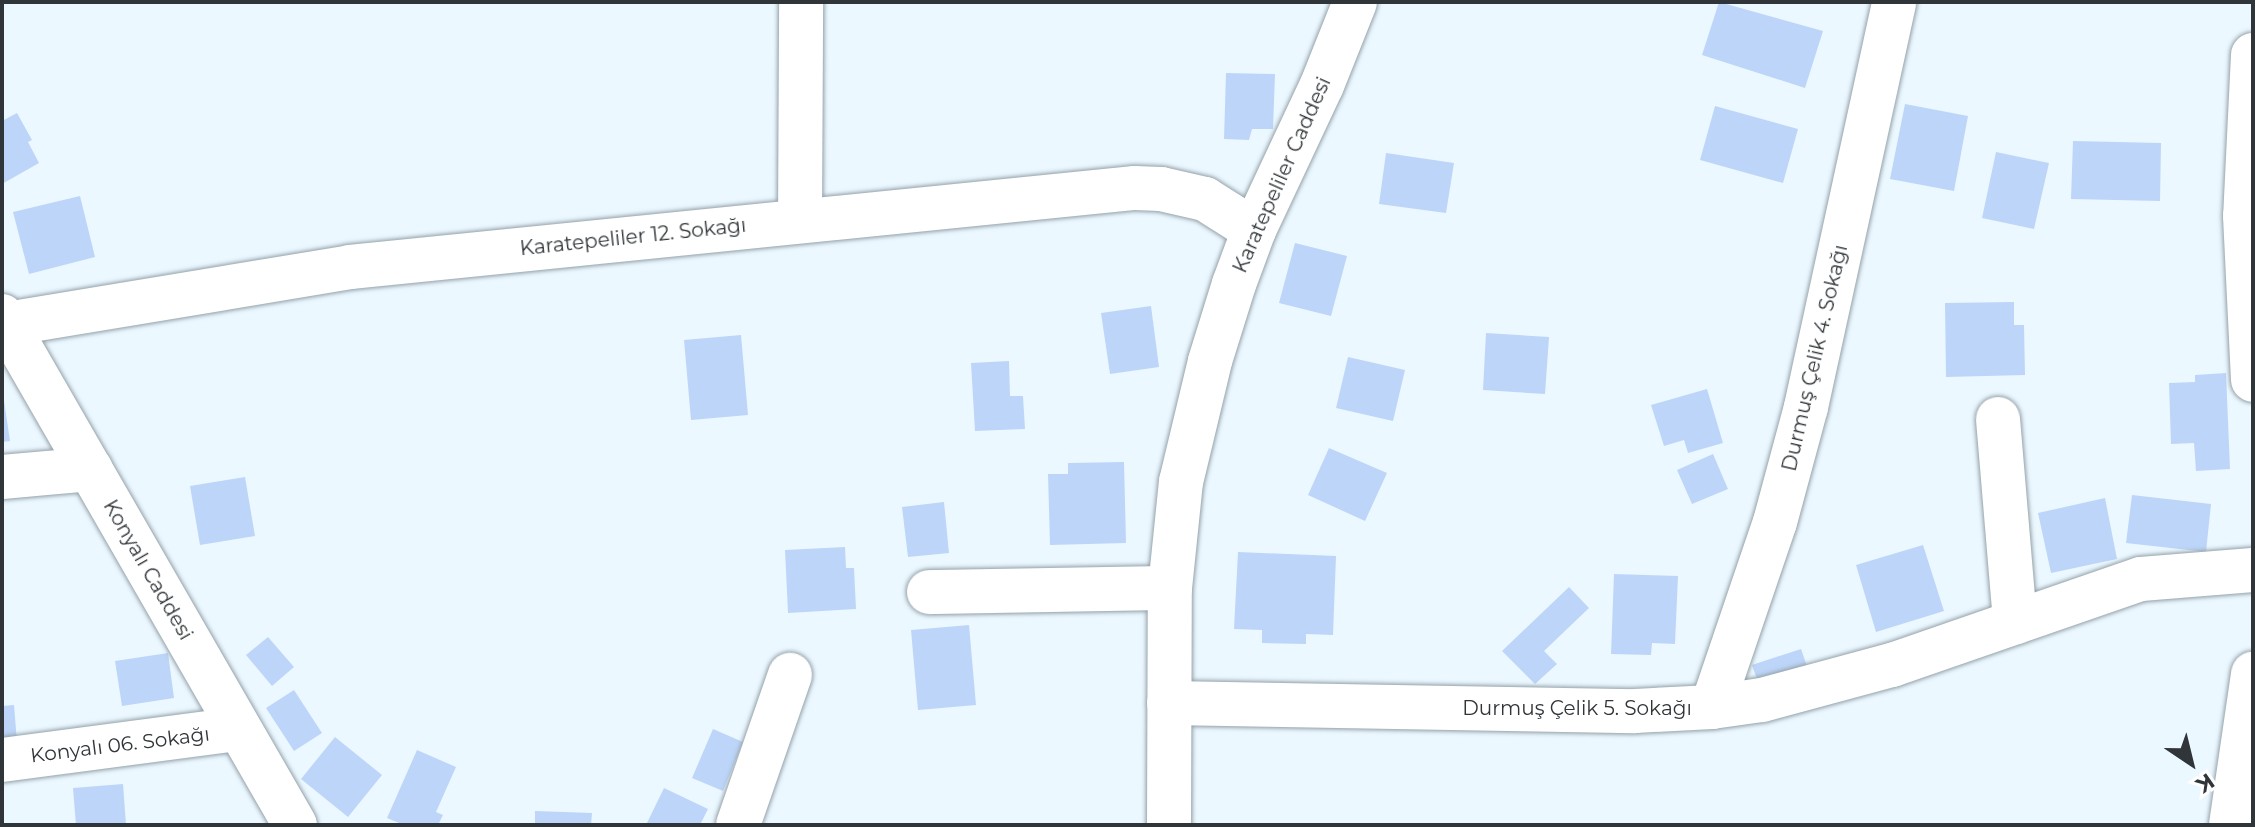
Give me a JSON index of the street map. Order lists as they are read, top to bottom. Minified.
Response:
{"streets":{"street":["Karatepeliler Caddesi","Karatepeliler 12. Sokağı","Durmuş Çelik 4. Sokağı","Konyalı Caddesi","Durmuş Çelik 5. Sokağı","Konyalı 06. Sokağı"]},"crossings":[["Karatepeliler Caddesi","Karatepeliler 12. Sokağı"],["Karatepeliler Caddesi","Durmuş Çelik 5. Sokağı"],["Karatepeliler 12. Sokağı","Konyalı Caddesi"],["Durmuş Çelik 4. Sokağı","Durmuş Çelik 5. Sokağı"],["Konyalı Caddesi","Konyalı 06. Sokağı"]],"north":"bottom right"}
